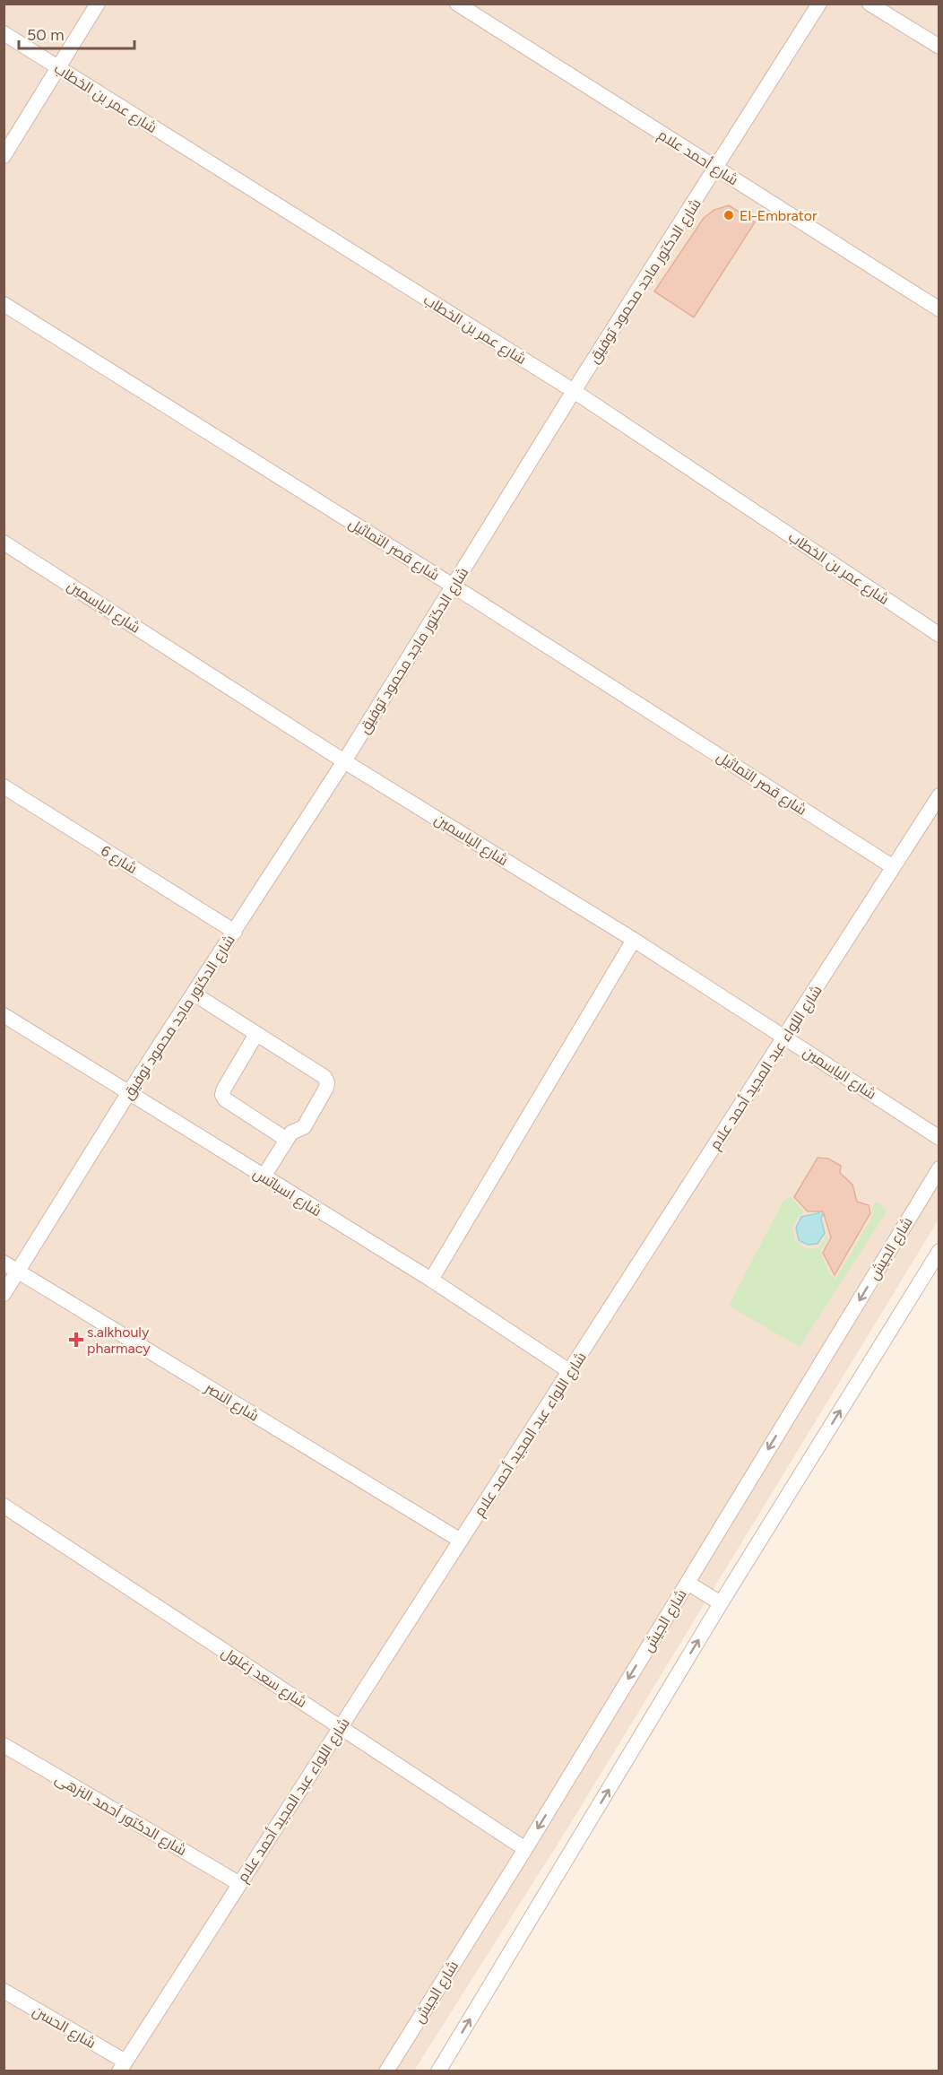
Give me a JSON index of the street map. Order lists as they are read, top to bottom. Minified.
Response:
{"streets":{"street":["شارع عمر بن الخطاب","شارع أحمد علام","شارع الدكتور ماجد محمود توفيق","شارع قصر التماثيل","شارع الياسمين","شارع 6","شارع اللواء عبد المجيد أحمد علام","شارع اسباتس","شارع الجيش","شارع النصر","شارع سعد زغلول","شارع الدكتور أحمد النزهى","شارع الحسن"]},"crossings":[["شارع عمر بن الخطاب","شارع الدكتور ماجد محمود توفيق"],["شارع أحمد علام","شارع الدكتور ماجد محمود توفيق"],["شارع الدكتور ماجد محمود توفيق","شارع قصر التماثيل"],["شارع الدكتور ماجد محمود توفيق","شارع الياسمين"],["شارع الدكتور ماجد محمود توفيق","شارع 6"],["شارع الدكتور ماجد محمود توفيق","شارع اسباتس"],["شارع الدكتور ماجد محمود توفيق","شارع النصر"],["شارع قصر التماثيل","شارع اللواء عبد المجيد أحمد علام"],["شارع الياسمين","شارع اللواء عبد المجيد أحمد علام"],["شارع اللواء عبد المجيد أحمد علام","شارع اسباتس"],["شارع اللواء عبد المجيد أحمد علام","شارع النصر"],["شارع اللواء عبد المجيد أحمد علام","شارع سعد زغلول"],["شارع اللواء عبد المجيد أحمد علام","شارع الدكتور أحمد النزهى"],["شارع اللواء عبد المجيد أحمد علام","شارع الحسن"],["شارع الجيش","شارع سعد زغلول"]],"places":{"other":["El-Embrator"],"health":["s.alkhouly pharmacy"]},"scale_bar":"50 m"}
